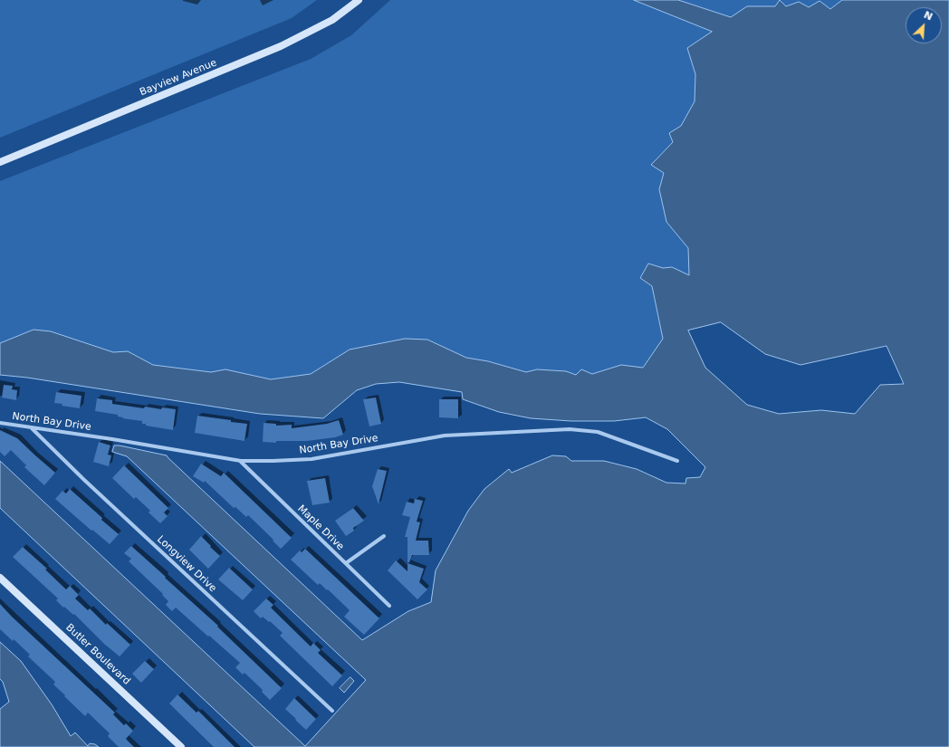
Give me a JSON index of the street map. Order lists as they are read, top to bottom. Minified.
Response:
{"streets":{"main road":["Bayview Avenue","Butler Boulevard"],"street":["North Bay Drive","Maple Drive","Longview Drive"]},"crossings":[["North Bay Drive","Maple Drive"],["North Bay Drive","Longview Drive"]],"north":"top right"}
